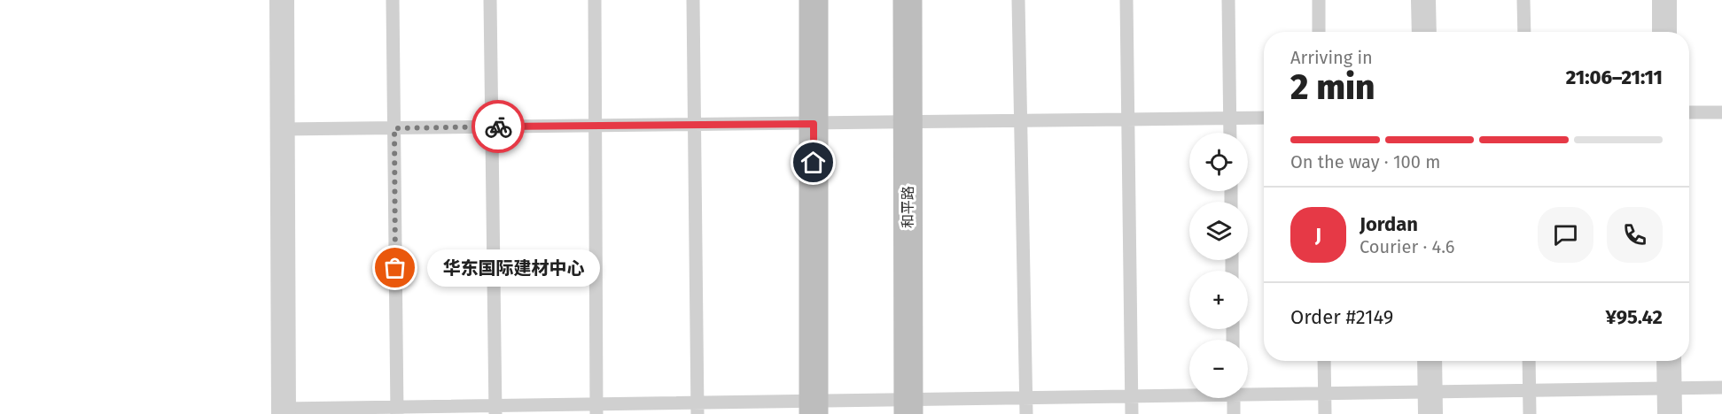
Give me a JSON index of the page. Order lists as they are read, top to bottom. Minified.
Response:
{"streets":{"main road":["和平路"]},"places":["华东国际建材中心"],"page":{"heading":["2 min","Arriving in","21:06–21:11"],"panel":["Jordan","Courier · 4.6","Order #2149","¥95.42"],"bar":"On the way · 100 m","map_buttons":["+","−"],"round":"J","bubble":"华东国际建材中心"}}
